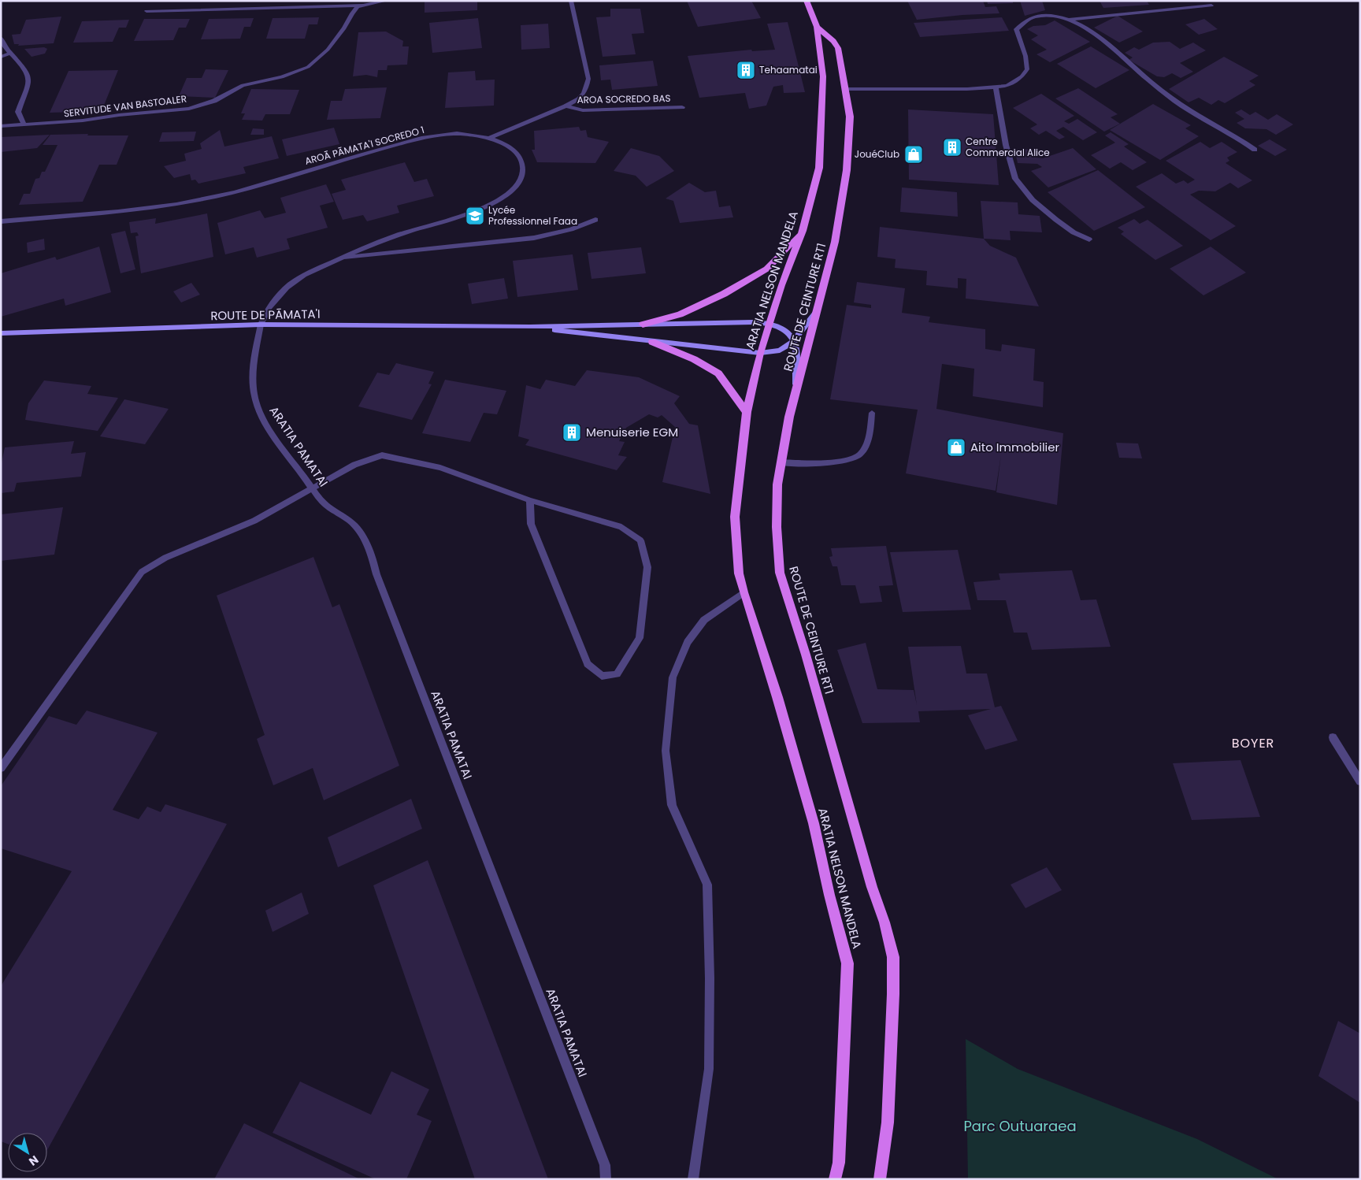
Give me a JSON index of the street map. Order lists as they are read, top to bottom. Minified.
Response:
{"streets":{"main road":["ARATIA NELSON MANDELA","ROUTE DE CEINTURE RT1","ROUTE DE PĀMATA'I"],"street":["AROA SOCREDO BAS","SERVITUDE VAN BASTOALER","AROĀ PĀMATA'I SOCREDO 1","ARATIA PAMATAI"]},"crossings":[["AROĀ PĀMATA'I SOCREDO 1","ROUTE DE PĀMATA'I"],["AROĀ PĀMATA'I SOCREDO 1","ARATIA PAMATAI"],["ARATIA NELSON MANDELA","ROUTE DE CEINTURE RT1"],["ROUTE DE PĀMATA'I","ARATIA PAMATAI"]],"districts":["BOYER"],"parks":["Parc Outuaraea"],"places":{"building":["Tehaamatai","Centre Commercial Alice","Menuiserie EGM"],"shop":["JouéClub","Aito Immobilier"],"school or university":["Lycée Professionnel Faaa"]},"north":"bottom right"}
